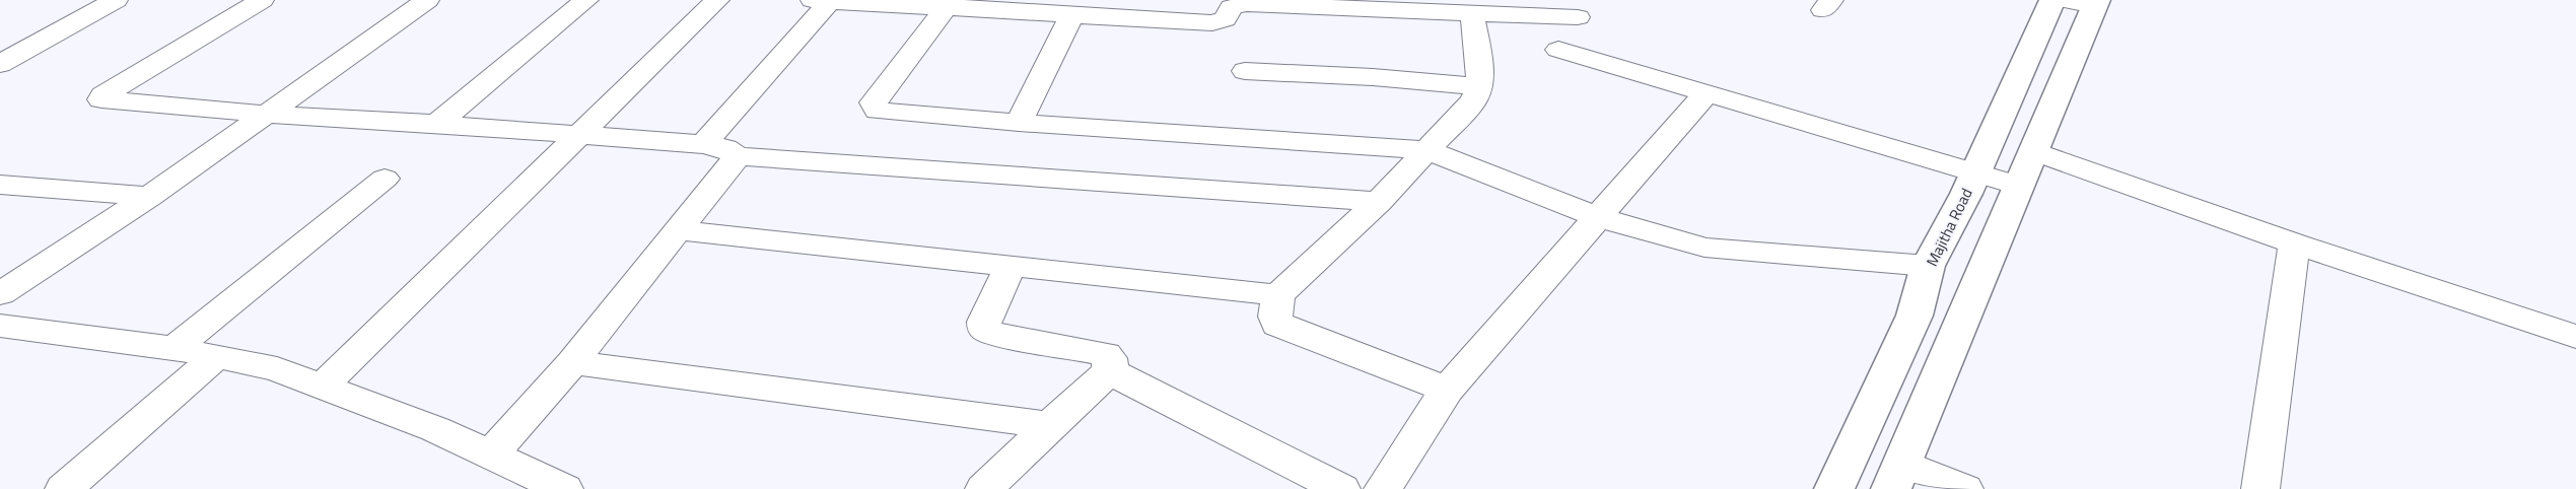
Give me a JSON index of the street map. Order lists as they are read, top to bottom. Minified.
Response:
{"streets":{"main road":["Majitha Road"]}}
